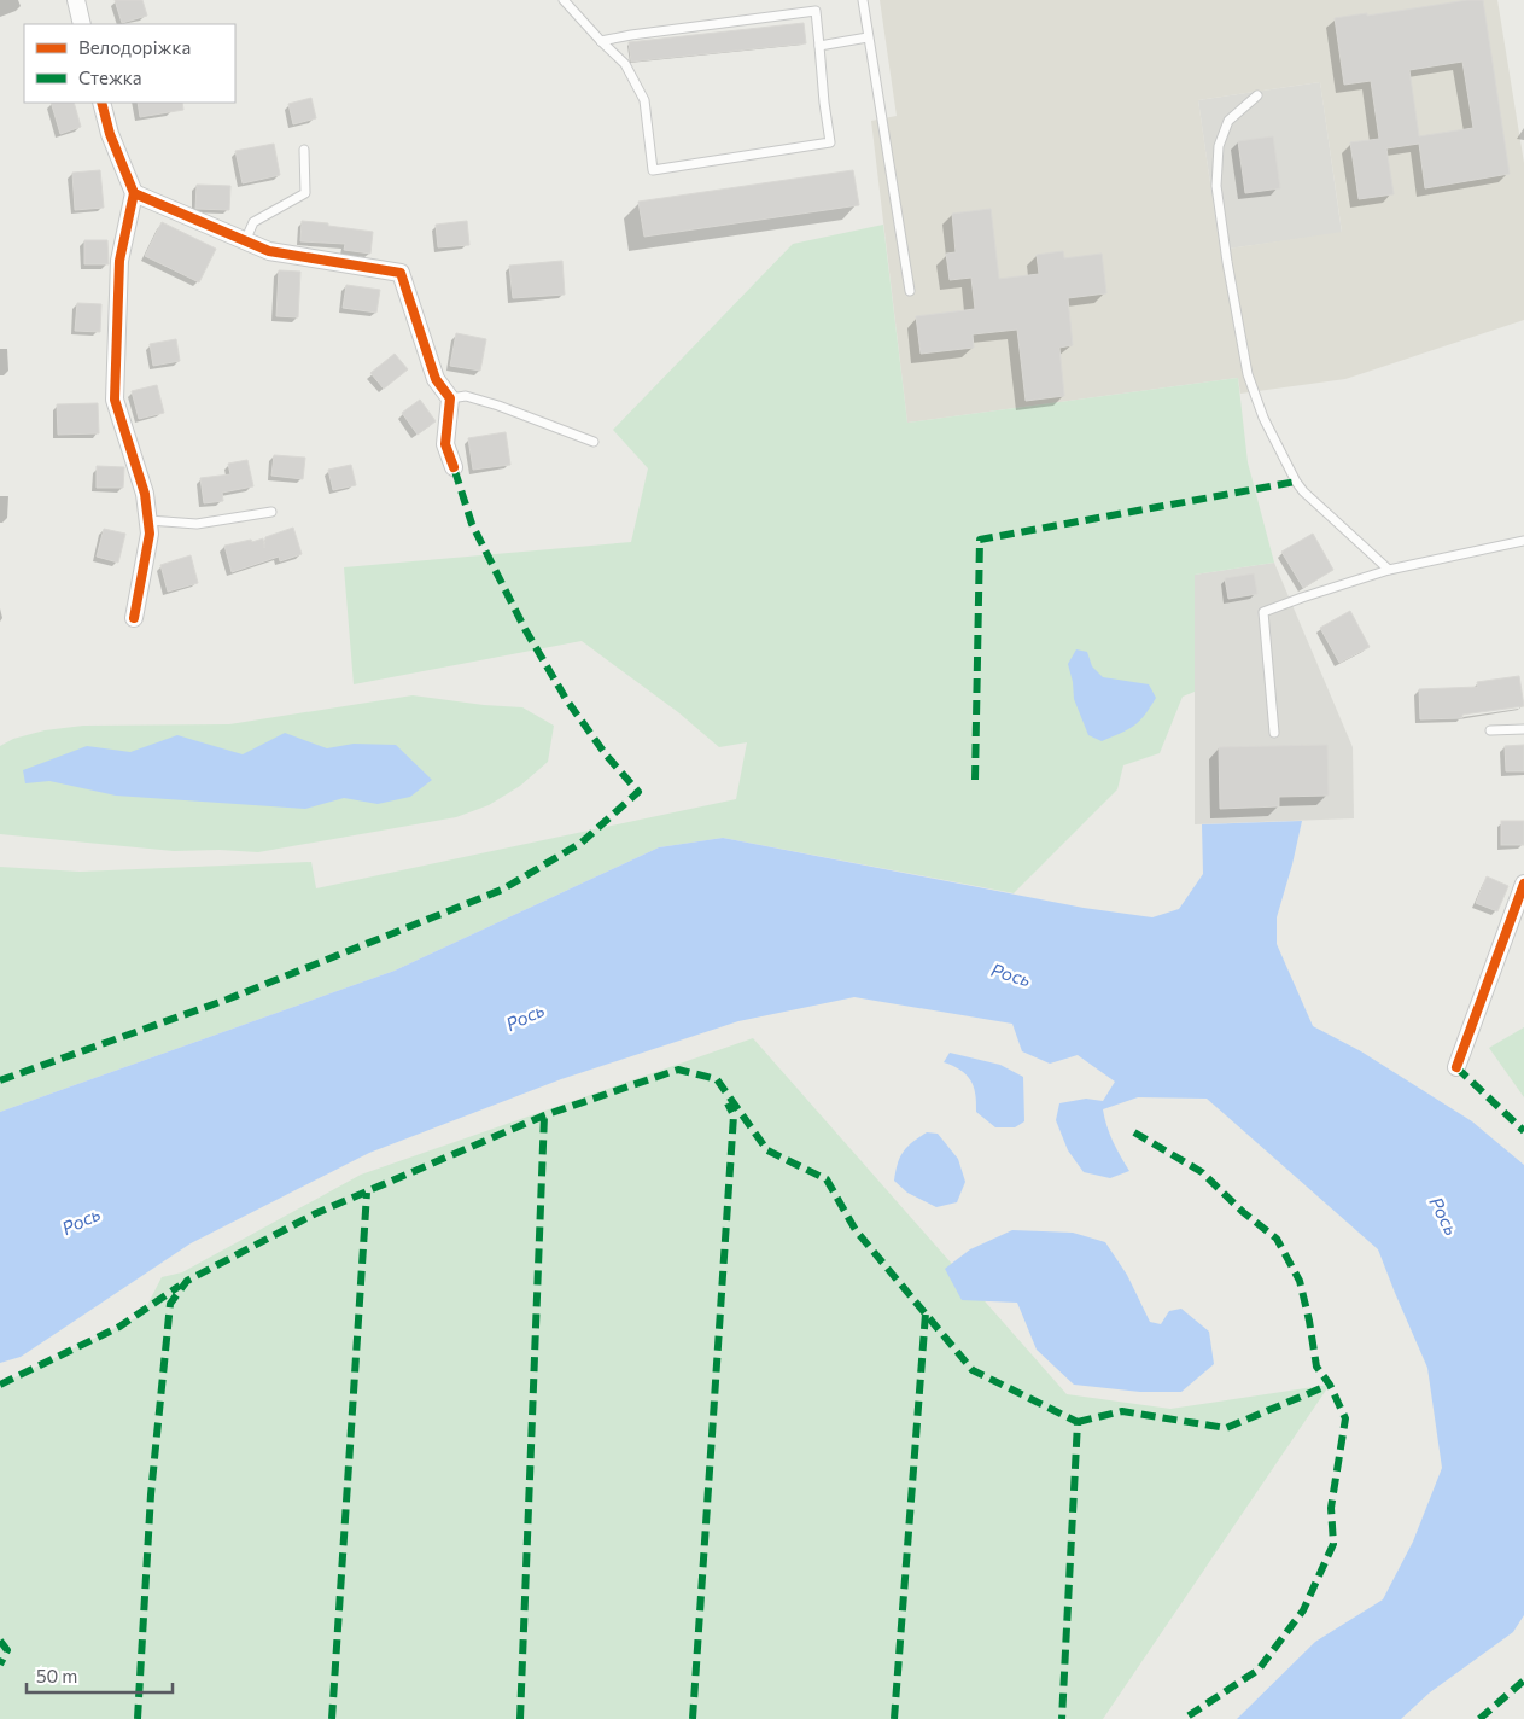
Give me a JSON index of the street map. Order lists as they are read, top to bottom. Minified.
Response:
{"water":["Рось"],"legend":["Велодоріжка","Стежка"],"scale_bar":"50 m"}
